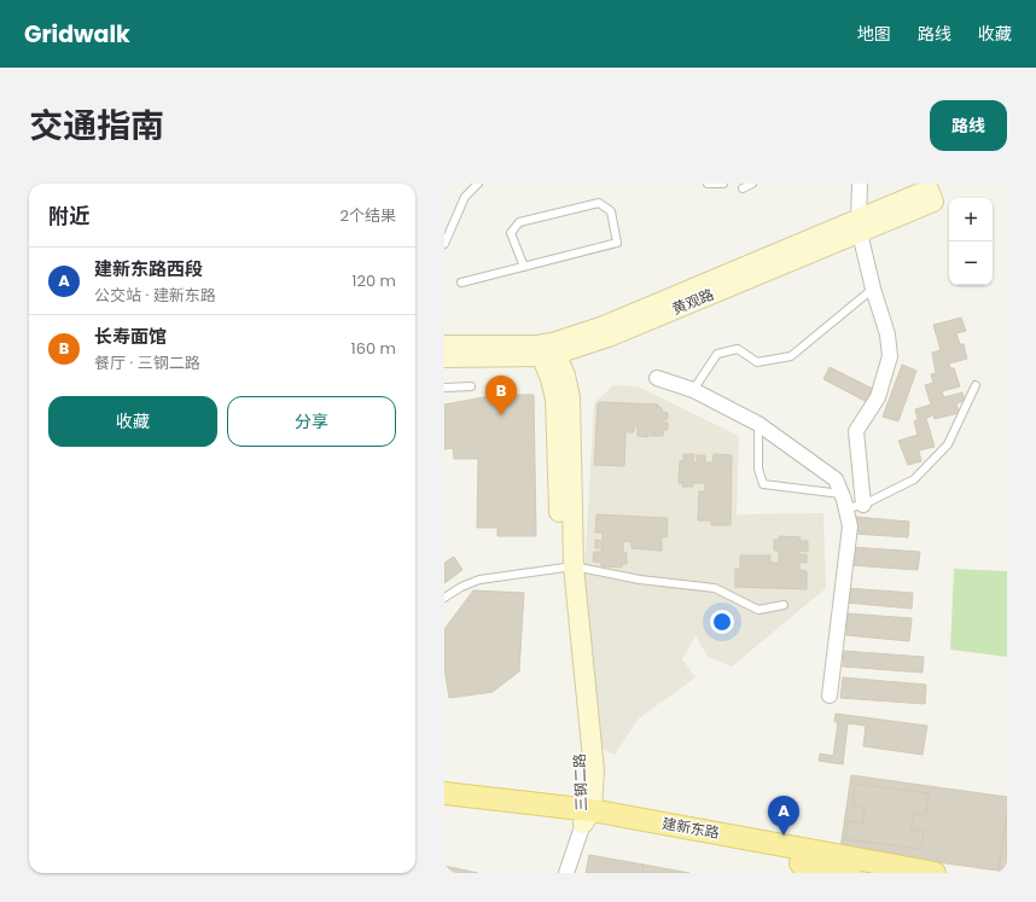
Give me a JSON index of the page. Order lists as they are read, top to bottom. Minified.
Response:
{"streets":{"main road":["黄观路","三钢二路","建新东路"]},"crossings":[["黄观路","三钢二路"],["三钢二路","建新东路"]],"page":{"header":"Gridwalk","nav":["地图","路线","收藏"],"title":"交通指南","buttons":["路线",["收藏","分享"]],"heading":["附近","2个结果"],"map_buttons":["+","−"],"list":[{"mark":"A","name":"建新东路西段","note":"公交站 · 建新东路","value":"120 m"},{"mark":"B","name":"长寿面馆","note":"餐厅 · 三钢二路","value":"160 m"}],"pins":["B","A"]}}
